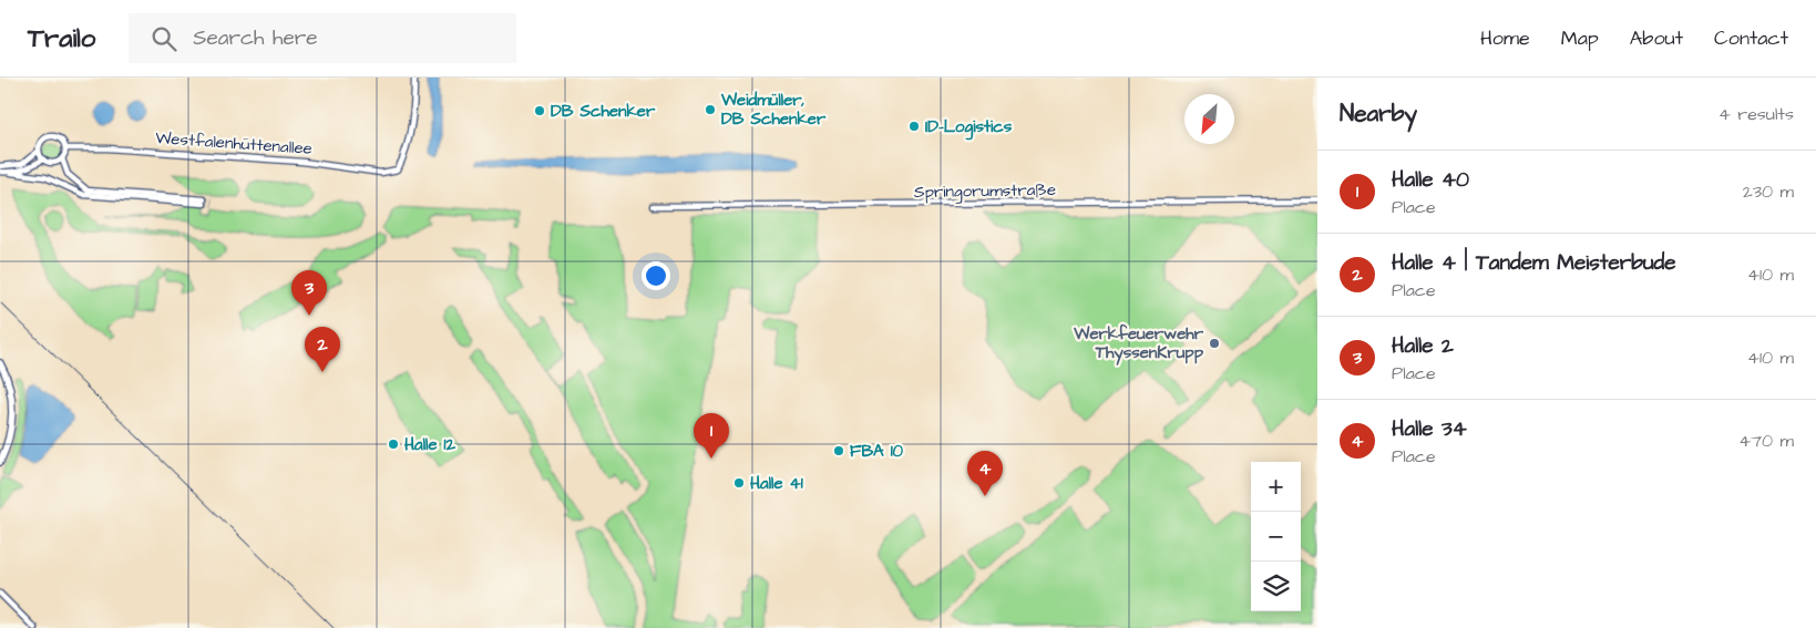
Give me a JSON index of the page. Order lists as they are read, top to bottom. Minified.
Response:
{"streets":{"street":["Westfalenhüttenallee","Springorumstraße"]},"places":["Weidmüller, DB Schenker","DB Schenker","ID-Logistics","Werkfeuerwehr ThyssenKrupp","Halle 12","FBA 10","Halle 41"],"north":"bottom left","page":{"header":"Trailo","search":"Search here","nav":["Home","Map","About","Contact"],"heading":["Nearby","4 results"],"list":[{"mark":"1","name":"Halle 40","note":"Place","value":"230 m"},{"mark":"2","name":"Halle 4 | Tandem Meisterbude","note":"Place","value":"410 m"},{"mark":"3","name":"Halle 2","note":"Place","value":"410 m"},{"mark":"4","name":"Halle 34","note":"Place","value":"470 m"}],"pins":["3","2","1","4"],"map_buttons":["+","−"]}}
